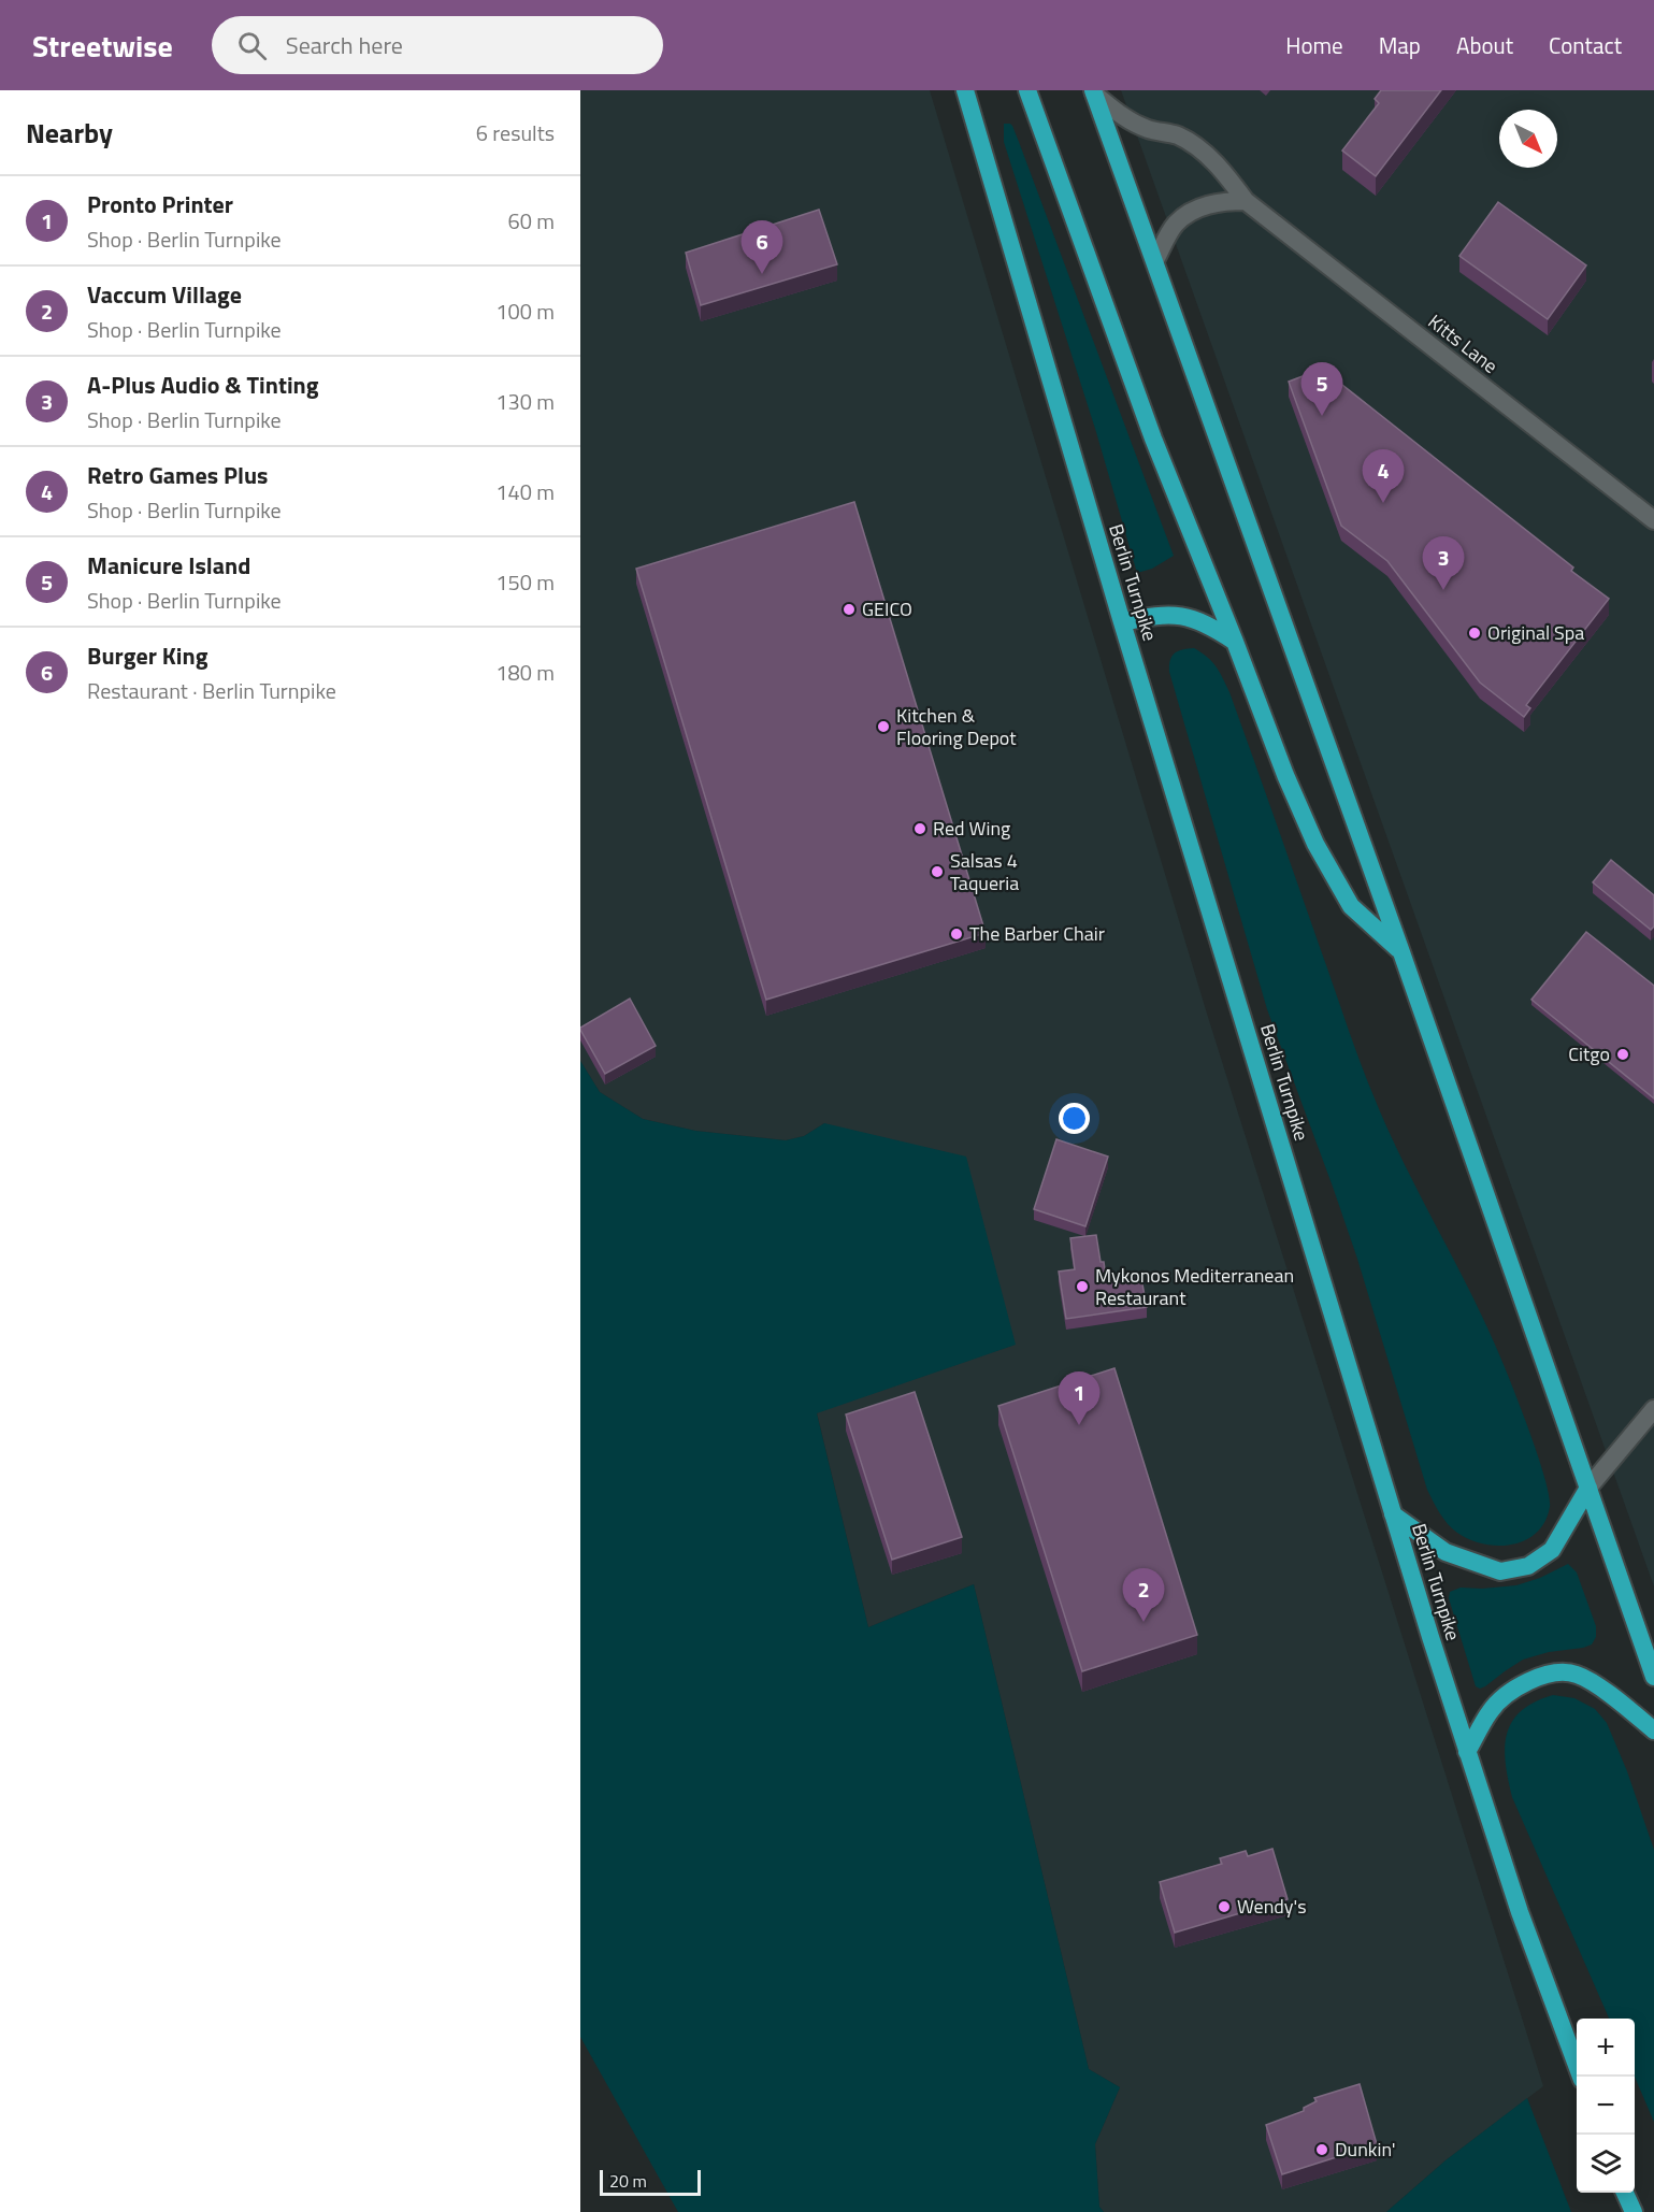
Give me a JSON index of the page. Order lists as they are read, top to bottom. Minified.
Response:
{"streets":{"highway":["Berlin Turnpike"],"street":["Kitts Lane"]},"places":["GEICO","Original Spa","Kitchen & Flooring Depot","Red Wing","Salsas 4 Taqueria","The Barber Chair","Citgo","Mykonos Mediterranean Restaurant","Wendy's","Dunkin'"],"scale_bar":"20 m","north":"bottom right","page":{"header":"Streetwise","search":"Search here","nav":["Home","Map","About","Contact"],"heading":["Nearby","6 results"],"list":[{"mark":"1","name":"Pronto Printer","note":"Shop · Berlin Turnpike","value":"60 m"},{"mark":"2","name":"Vaccum Village","note":"Shop · Berlin Turnpike","value":"100 m"},{"mark":"3","name":"A-Plus Audio & Tinting","note":"Shop · Berlin Turnpike","value":"130 m"},{"mark":"4","name":"Retro Games Plus","note":"Shop · Berlin Turnpike","value":"140 m"},{"mark":"5","name":"Manicure Island","note":"Shop · Berlin Turnpike","value":"150 m"},{"mark":"6","name":"Burger King","note":"Restaurant · Berlin Turnpike","value":"180 m"}],"pins":["6","5","4","3","1","2"],"map_buttons":["+","−"],"scale":"20 m"}}
